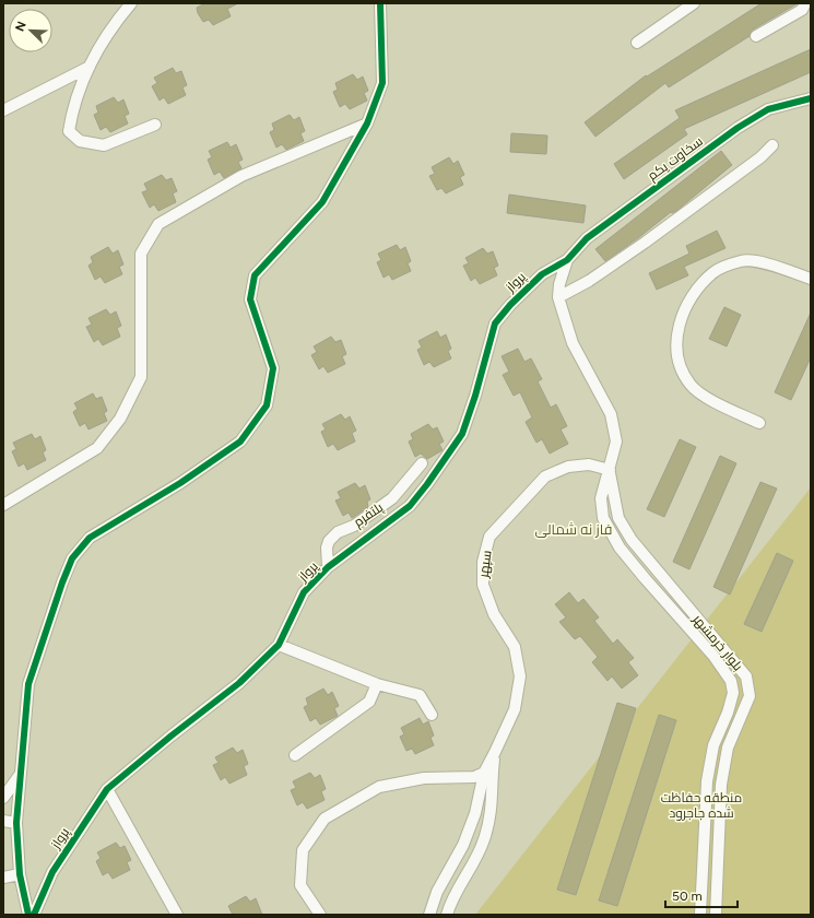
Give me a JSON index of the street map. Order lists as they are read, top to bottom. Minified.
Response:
{"streets":{"street":["سخاوت یکم","پرواز","پلتفرم","سپهر","بلوار خرمشهر"]},"crossings":[["سخاوت یکم","پرواز"],["سخاوت یکم","بلوار خرمشهر"],["پرواز","پلتفرم"],["پرواز","بلوار خرمشهر"],["سپهر","بلوار خرمشهر"]],"districts":["فاز نه شمالی"],"parks":["منطقه حفاظت شده جاجرود"],"scale_bar":"50 m","north":"top left"}
